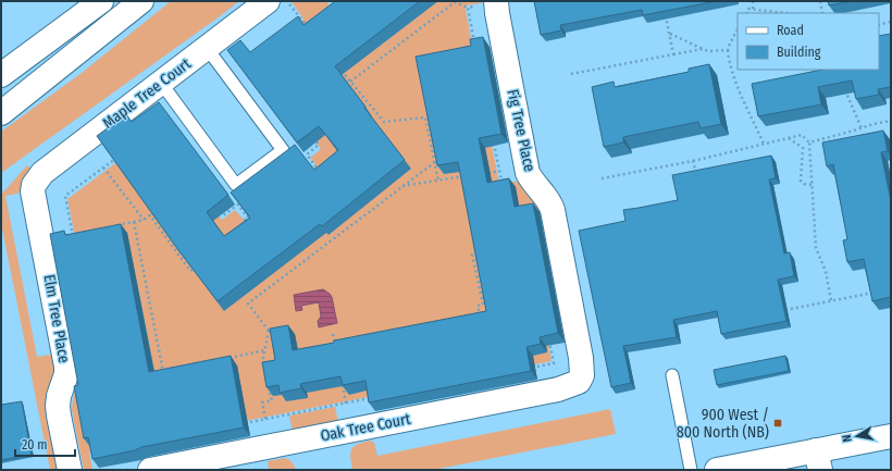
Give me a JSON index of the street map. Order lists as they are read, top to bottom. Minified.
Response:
{"streets":{"main road":["Maple Tree Court","Fig Tree Place","Elm Tree Place","Oak Tree Court"]},"crossings":[["Maple Tree Court","Elm Tree Place"],["Fig Tree Place","Oak Tree Court"]],"places":{"transit":["900 West / 800 North (NB)"]},"legend":["Road","Building"],"scale_bar":"20 m","north":"left"}
